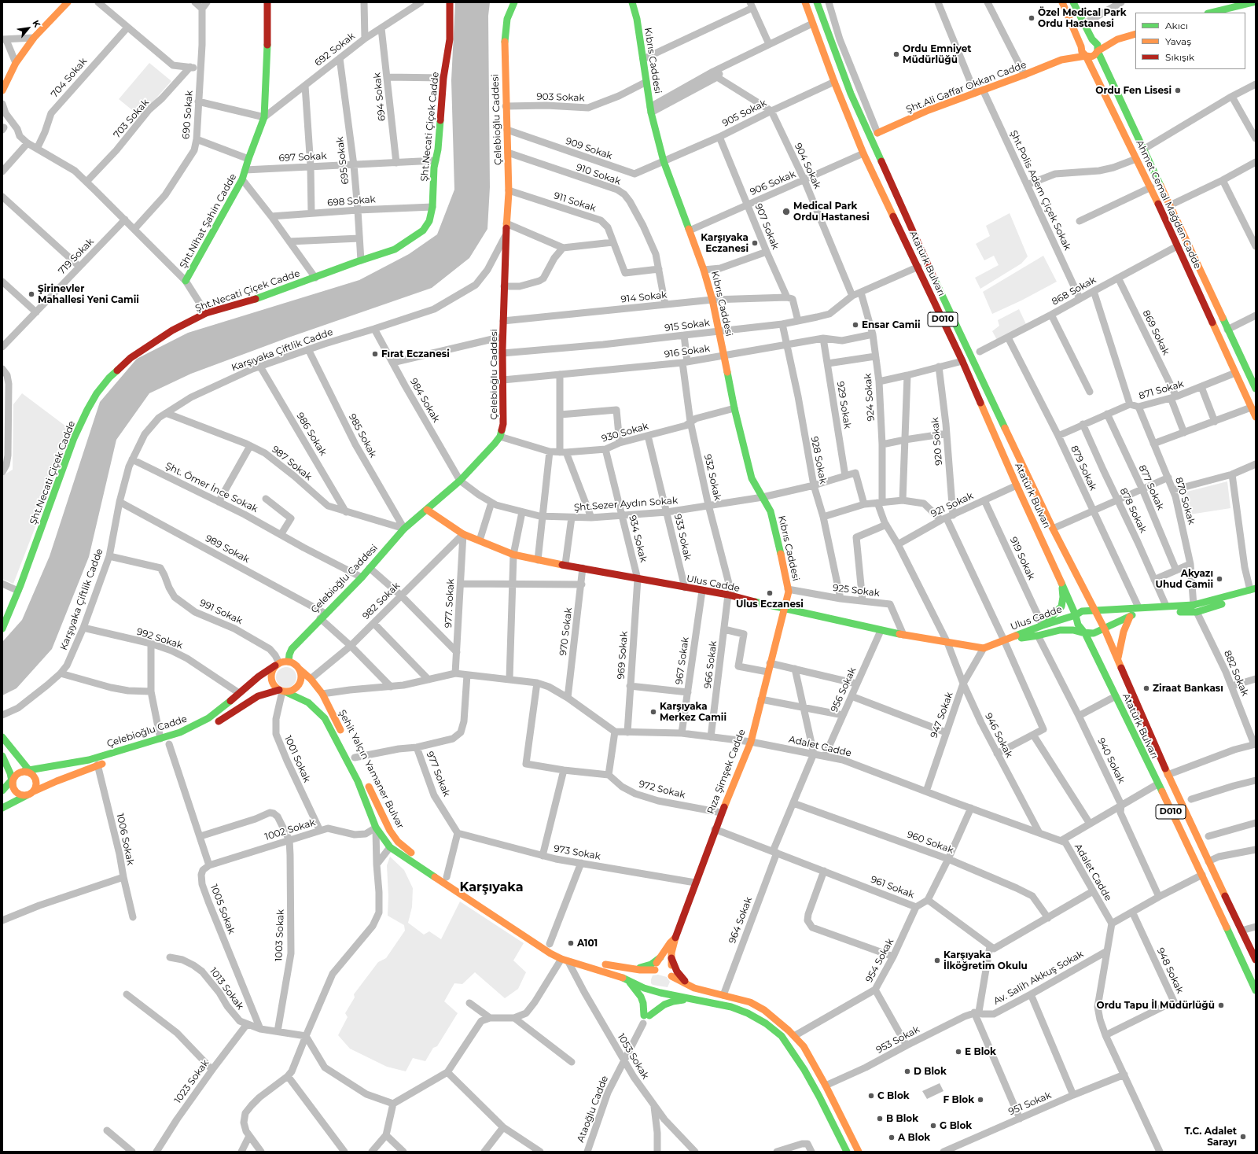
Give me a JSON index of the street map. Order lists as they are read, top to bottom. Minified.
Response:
{"streets":{"main road":["Kıbrıs Caddesi","Şht.Ali Gaffar Okkan Cadde","Çelebioğlu Caddesi","Şht.Necati Çiçek Cadde","Ahmet Cemal Mağden Cadde","Şht.Nihat Şahin Cadde","Atatürk Bulvarı","D010","Ulus Cadde","Çelebioğlu Cadde","Şehit Yalçın Yamaner Bulvar","Rıza Şimşek Cadde"],"street":["692 Sokak","704 Sokak","694 Sokak","903 Sokak","905 Sokak","690 Sokak","703 Sokak","909 Sokak","697 Sokak","695 Sokak","904 Sokak","910 Sokak","906 Sokak","Şht.Polis Adem Çiçek Sokak","698 Sokak","911 Sokak","907 Sokak","719 Sokak","868 Sokak","914 Sokak","915 Sokak","869 Sokak","Karşıyaka Çiftlik Cadde","916 Sokak","871 Sokak","924 Sokak","984 Sokak","929 Sokak","930 Sokak","986 Sokak","985 Sokak","920 Sokak","928 Sokak","987 Sokak","879 Sokak","932 Sokak","Şht. Ömer İnce Sokak","877 Sokak","870 Sokak","Şht.Sezer Aydın Sokak","921 Sokak","878 Sokak","933 Sokak","934 Sokak","989 Sokak","919 Sokak","925 Sokak","982 Sokak","977. Sokak","991 Sokak","970 Sokak","992 Sokak","969 Sokak","967 Sokak","966 Sokak","882 Sokak","956 Sokak","947 Sokak","946 Sokak","Adalet Cadde","1001 Sokak","940 Sokak","977 Sokak","972 Sokak","1002 Sokak","1006 Sokak","960 Sokak","973 Sokak","961 Sokak","1005 Sokak","964 Sokak","1003 Sokak","954 Sokak","948 Sokak","Av. Salih Akkuş Sokak","1013 Sokak","953 Sokak","1053 Sokak","1023 Sokak","951 Sokak","Ataoğlu Cadde"]},"crossings":[["692 Sokak","694 Sokak"],["692 Sokak","695 Sokak"],["692 Sokak","Şht.Nihat Şahin Cadde"],["Kıbrıs Caddesi","903 Sokak"],["Kıbrıs Caddesi","905 Sokak"],["Kıbrıs Caddesi","909 Sokak"],["Kıbrıs Caddesi","906 Sokak"],["Kıbrıs Caddesi","914 Sokak"],["Kıbrıs Caddesi","915 Sokak"],["Kıbrıs Caddesi","916 Sokak"],["Kıbrıs Caddesi","930 Sokak"],["Kıbrıs Caddesi","Şht.Sezer Aydın Sokak"],["Kıbrıs Caddesi","Ulus Cadde"],["Kıbrıs Caddesi","925 Sokak"],["Kıbrıs Caddesi","Rıza Şimşek Cadde"],["Şht.Ali Gaffar Okkan Cadde","Şht.Polis Adem Çiçek Sokak"],["Şht.Ali Gaffar Okkan Cadde","Ahmet Cemal Mağden Cadde"],["694 Sokak","697 Sokak"],["903 Sokak","Çelebioğlu Caddesi"],["905 Sokak","909 Sokak"],["905 Sokak","904 Sokak"],["905 Sokak","907 Sokak"],["905 Sokak","Atatürk Bulvarı"],["Çelebioğlu Caddesi","909 Sokak"],["Çelebioğlu Caddesi","910 Sokak"],["Çelebioğlu Caddesi","911 Sokak"],["Çelebioğlu Caddesi","914 Sokak"],["Çelebioğlu Caddesi","915 Sokak"],["Çelebioğlu Caddesi","Karşıyaka Çiftlik Cadde"],["Çelebioğlu Caddesi","916 Sokak"],["Çelebioğlu Caddesi","984 Sokak"],["Çelebioğlu Caddesi","930 Sokak"],["Çelebioğlu Caddesi","985 Sokak"],["Çelebioğlu Caddesi","987 Sokak"],["Çelebioğlu Caddesi","Şht. Ömer İnce Sokak"],["Çelebioğlu Caddesi","Şht.Sezer Aydın Sokak"],["Çelebioğlu Caddesi","989 Sokak"],["Çelebioğlu Caddesi","Ulus Cadde"],["Çelebioğlu Caddesi","991 Sokak"],["Çelebioğlu Caddesi","Çelebioğlu Cadde"],["Çelebioğlu Caddesi","1001 Sokak"],["Çelebioğlu Caddesi","Şehit Yalçın Yamaner Bulvar"],["Şht.Necati Çiçek Cadde","697 Sokak"],["Şht.Necati Çiçek Cadde","695 Sokak"],["Şht.Necati Çiçek Cadde","698 Sokak"],["697 Sokak","695 Sokak"],["697 Sokak","Şht.Nihat Şahin Cadde"],["695 Sokak","698 Sokak"],["904 Sokak","906 Sokak"],["904 Sokak","915 Sokak"],["910 Sokak","911 Sokak"],["910 Sokak","914 Sokak"],["906 Sokak","907 Sokak"],["906 Sokak","Atatürk Bulvarı"],["Şht.Polis Adem Çiçek Sokak","868 Sokak"],["Ahmet Cemal Mağden Cadde","868 Sokak"],["Ahmet Cemal Mağden Cadde","871 Sokak"],["907 Sokak","914 Sokak"],["907 Sokak","915 Sokak"],["Atatürk Bulvarı","915 Sokak"],["Atatürk Bulvarı","921 Sokak"],["Atatürk Bulvarı","Ulus Cadde"],["868 Sokak","869 Sokak"],["868 Sokak","879 Sokak"],["915 Sokak","924 Sokak"],["915 Sokak","928 Sokak"],["915 Sokak","932 Sokak"],["869 Sokak","871 Sokak"],["Karşıyaka Çiftlik Cadde","984 Sokak"],["Karşıyaka Çiftlik Cadde","986 Sokak"],["Karşıyaka Çiftlik Cadde","985 Sokak"],["Karşıyaka Çiftlik Cadde","987 Sokak"],["Karşıyaka Çiftlik Cadde","Şht. Ömer İnce Sokak"],["Karşıyaka Çiftlik Cadde","989 Sokak"],["Karşıyaka Çiftlik Cadde","991 Sokak"],["Karşıyaka Çiftlik Cadde","992 Sokak"],["916 Sokak","924 Sokak"],["916 Sokak","929 Sokak"],["916 Sokak","928 Sokak"],["916 Sokak","932 Sokak"],["871 Sokak","879 Sokak"],["871 Sokak","877 Sokak"],["871 Sokak","870 Sokak"],["871 Sokak","878 Sokak"],["924 Sokak","921 Sokak"],["924 Sokak","Ulus Cadde"],["924 Sokak","946 Sokak"],["984 Sokak","Şht.Sezer Aydın Sokak"],["929 Sokak","Şht.Sezer Aydın Sokak"],["930 Sokak","932 Sokak"],["930 Sokak","933 Sokak"],["930 Sokak","934 Sokak"],["986 Sokak","987 Sokak"],["985 Sokak","987 Sokak"],["920 Sokak","921 Sokak"],["920 Sokak","Ulus Cadde"],["928 Sokak","Şht.Sezer Aydın Sokak"],["928 Sokak","925 Sokak"],["879 Sokak","Ulus Cadde"],["932 Sokak","Şht.Sezer Aydın Sokak"],["932 Sokak","Ulus Cadde"],["932 Sokak","966 Sokak"],["870 Sokak","Ulus Cadde"],["Şht.Sezer Aydın Sokak","933 Sokak"],["Şht.Sezer Aydın Sokak","934 Sokak"],["921 Sokak","919 Sokak"],["878 Sokak","Ulus Cadde"],["933 Sokak","Ulus Cadde"],["934 Sokak","Ulus Cadde"],["934 Sokak","969 Sokak"],["919 Sokak","Ulus Cadde"],["Ulus Cadde","925 Sokak"],["Ulus Cadde","982 Sokak"],["Ulus Cadde","977. Sokak"],["Ulus Cadde","970 Sokak"],["Ulus Cadde","969 Sokak"],["Ulus Cadde","967 Sokak"],["Ulus Cadde","966 Sokak"],["Ulus Cadde","882 Sokak"],["Ulus Cadde","956 Sokak"],["Ulus Cadde","947 Sokak"],["Ulus Cadde","946 Sokak"],["Ulus Cadde","940 Sokak"],["Ulus Cadde","Rıza Şimşek Cadde"],["982 Sokak","977. Sokak"],["982 Sokak","Şehit Yalçın Yamaner Bulvar"],["991 Sokak","Çelebioğlu Cadde"],["991 Sokak","1001 Sokak"],["991 Sokak","Şehit Yalçın Yamaner Bulvar"],["992 Sokak","Çelebioğlu Cadde"],["969 Sokak","Adalet Cadde"],["967 Sokak","Adalet Cadde"],["966 Sokak","Adalet Cadde"],["956 Sokak","Adalet Cadde"],["947 Sokak","946 Sokak"],["947 Sokak","Adalet Cadde"],["Çelebioğlu Cadde","1001 Sokak"],["Çelebioğlu Cadde","Şehit Yalçın Yamaner Bulvar"],["Çelebioğlu Cadde","1006 Sokak"],["946 Sokak","Adalet Cadde"],["Adalet Cadde","Rıza Şimşek Cadde"],["Adalet Cadde","964 Sokak"],["1001 Sokak","Şehit Yalçın Yamaner Bulvar"],["1001 Sokak","1002 Sokak"],["Şehit Yalçın Yamaner Bulvar","Rıza Şimşek Cadde"],["Şehit Yalçın Yamaner Bulvar","1002 Sokak"],["Şehit Yalçın Yamaner Bulvar","964 Sokak"],["Şehit Yalçın Yamaner Bulvar","954 Sokak"],["Şehit Yalçın Yamaner Bulvar","953 Sokak"],["Şehit Yalçın Yamaner Bulvar","1053 Sokak"],["Şehit Yalçın Yamaner Bulvar","Ataoğlu Cadde"],["Rıza Şimşek Cadde","972 Sokak"],["Rıza Şimşek Cadde","973 Sokak"],["Rıza Şimşek Cadde","961 Sokak"],["Rıza Şimşek Cadde","Ataoğlu Cadde"],["977 Sokak","973 Sokak"],["1002 Sokak","1005 Sokak"],["1002 Sokak","1003 Sokak"],["960 Sokak","964 Sokak"],["961 Sokak","964 Sokak"],["961 Sokak","954 Sokak"],["1005 Sokak","1013 Sokak"],["1003 Sokak","1013 Sokak"],["Av. Salih Akkuş Sokak","953 Sokak"],["1013 Sokak","1023 Sokak"],["1053 Sokak","Ataoğlu Cadde"]],"districts":["Karşıyaka"],"places":["Özel Medical Park Ordu Hastanesi","Ordu Emniyet Müdürlüğü","Ordu Fen Lisesi","Medical Park Ordu Hastanesi","Karşıyaka Eczanesi","Şirinevler Mahallesi Yeni Camii","Ensar Camii","Fırat Eczanesi","Akyazı Uhud Camii","Ulus Eczanesi","Ziraat Bankası","Karşıyaka Merkez Camii","A101","Karşıyaka İlköğretim Okulu","Ordu Tapu İl Müdürlüğü","E Blok","D Blok","C Blok","F Blok","B Blok","G Blok","T.C. Adalet Sarayı","A Blok"],"legend":["Akıcı","Yavaş","Sıkışık"],"north":"top right"}
